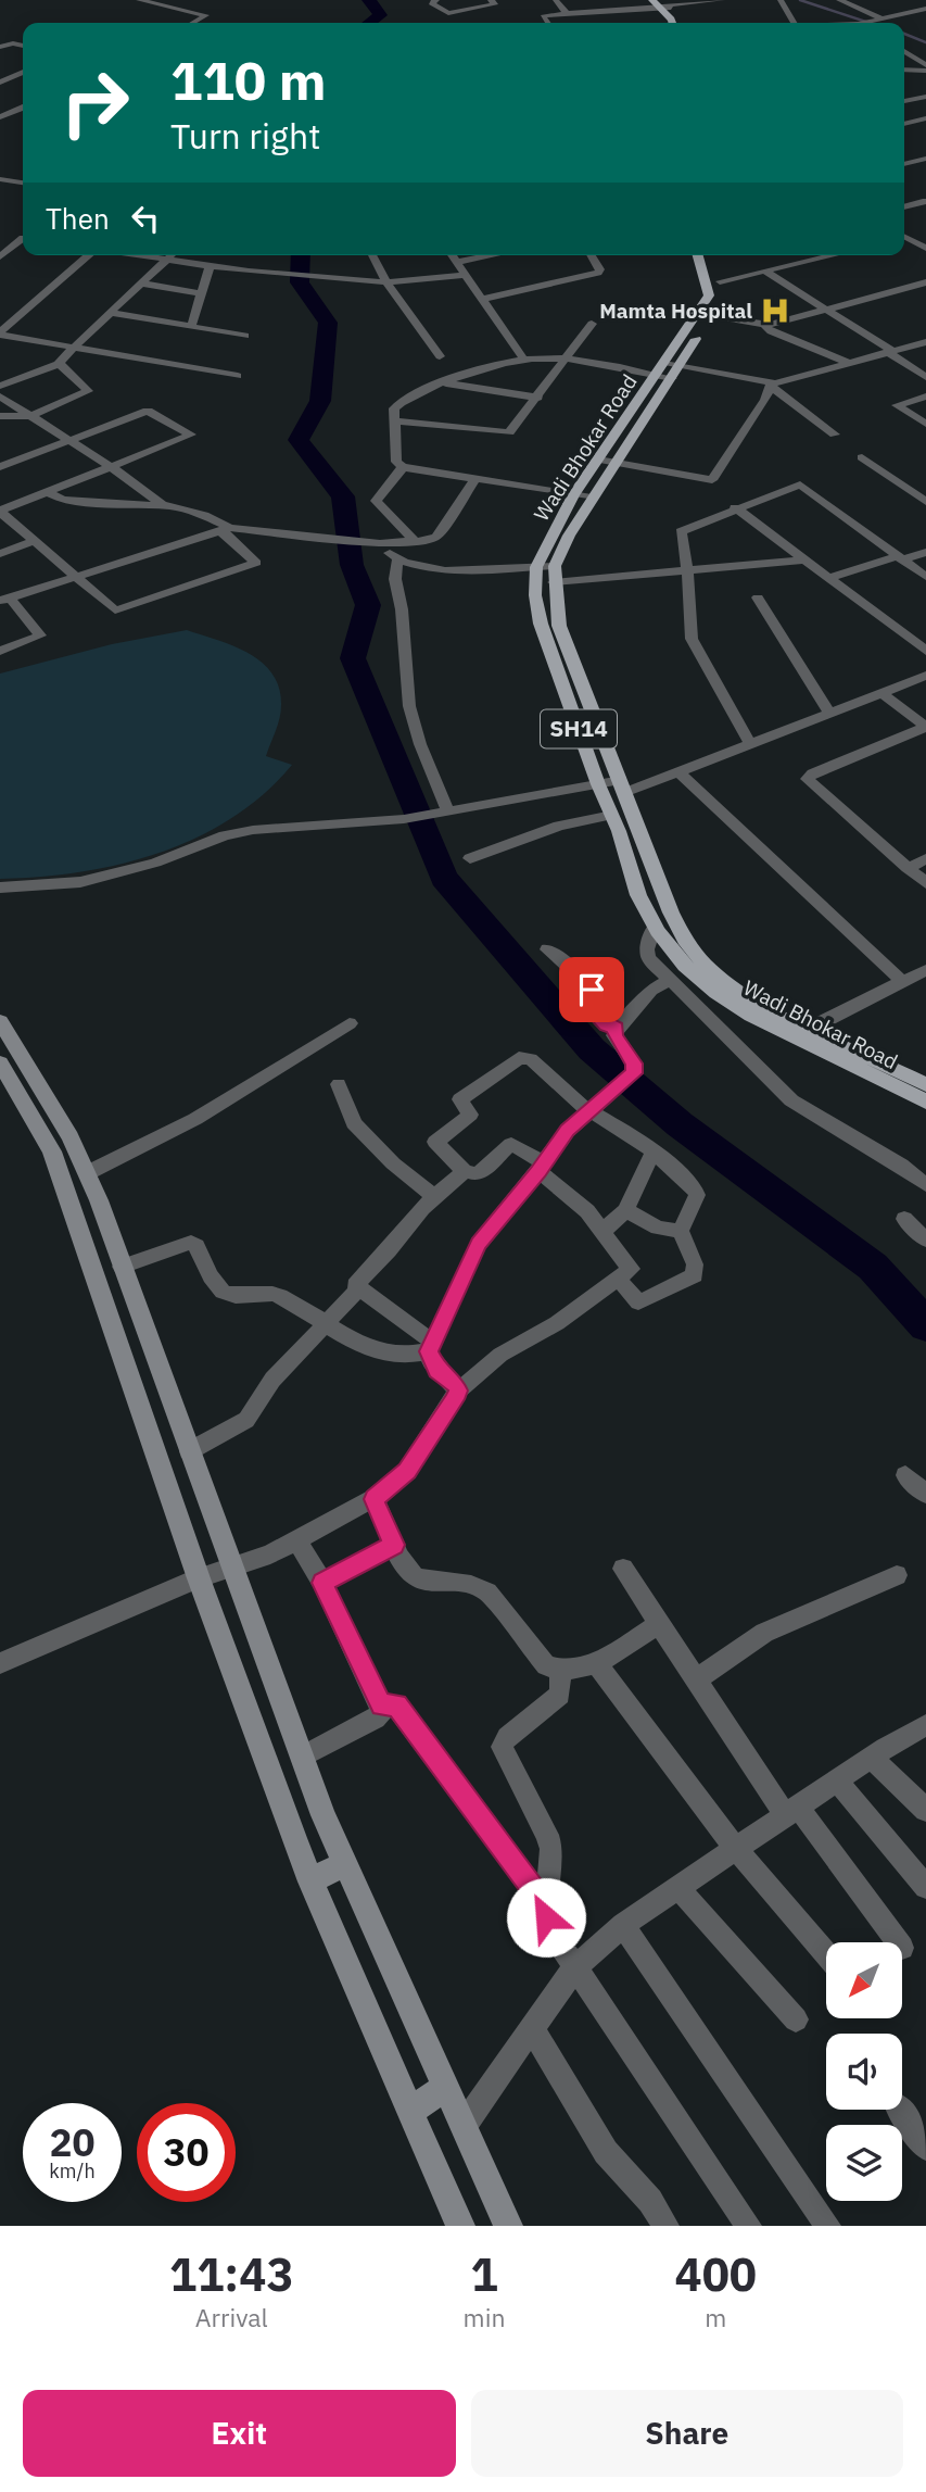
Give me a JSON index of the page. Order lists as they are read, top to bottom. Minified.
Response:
{"streets":{"main road":["Wadi Bhokar Road","SH14"]},"places":{"hospital":["Mamta Hospital"]},"north":"bottom left","page":{"turn":["110 m","Turn right"],"then":"Then","speed":"20 km/h","limit":"30","eta":["11:43","Arrival","1","min","400","m"],"buttons":["Exit","Share"]}}
